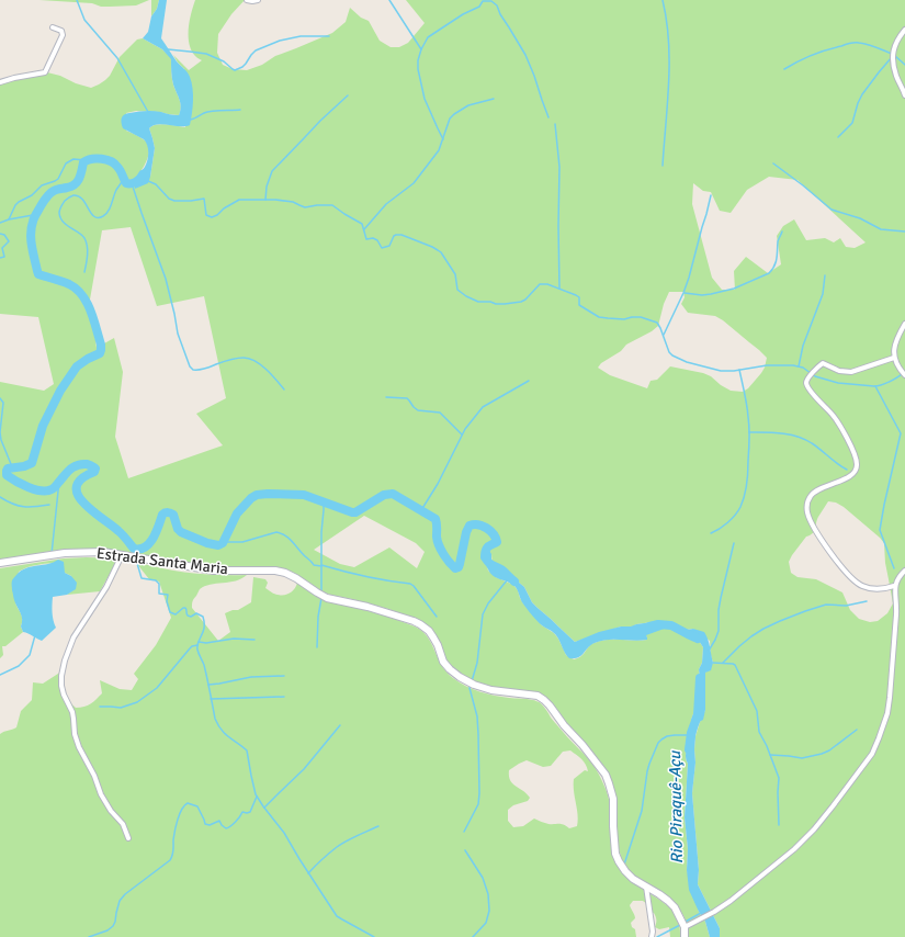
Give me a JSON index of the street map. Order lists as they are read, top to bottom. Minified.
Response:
{"streets":{"street":["Estrada Santa Maria"]},"water":["Rio Piraquê-Açu"]}
